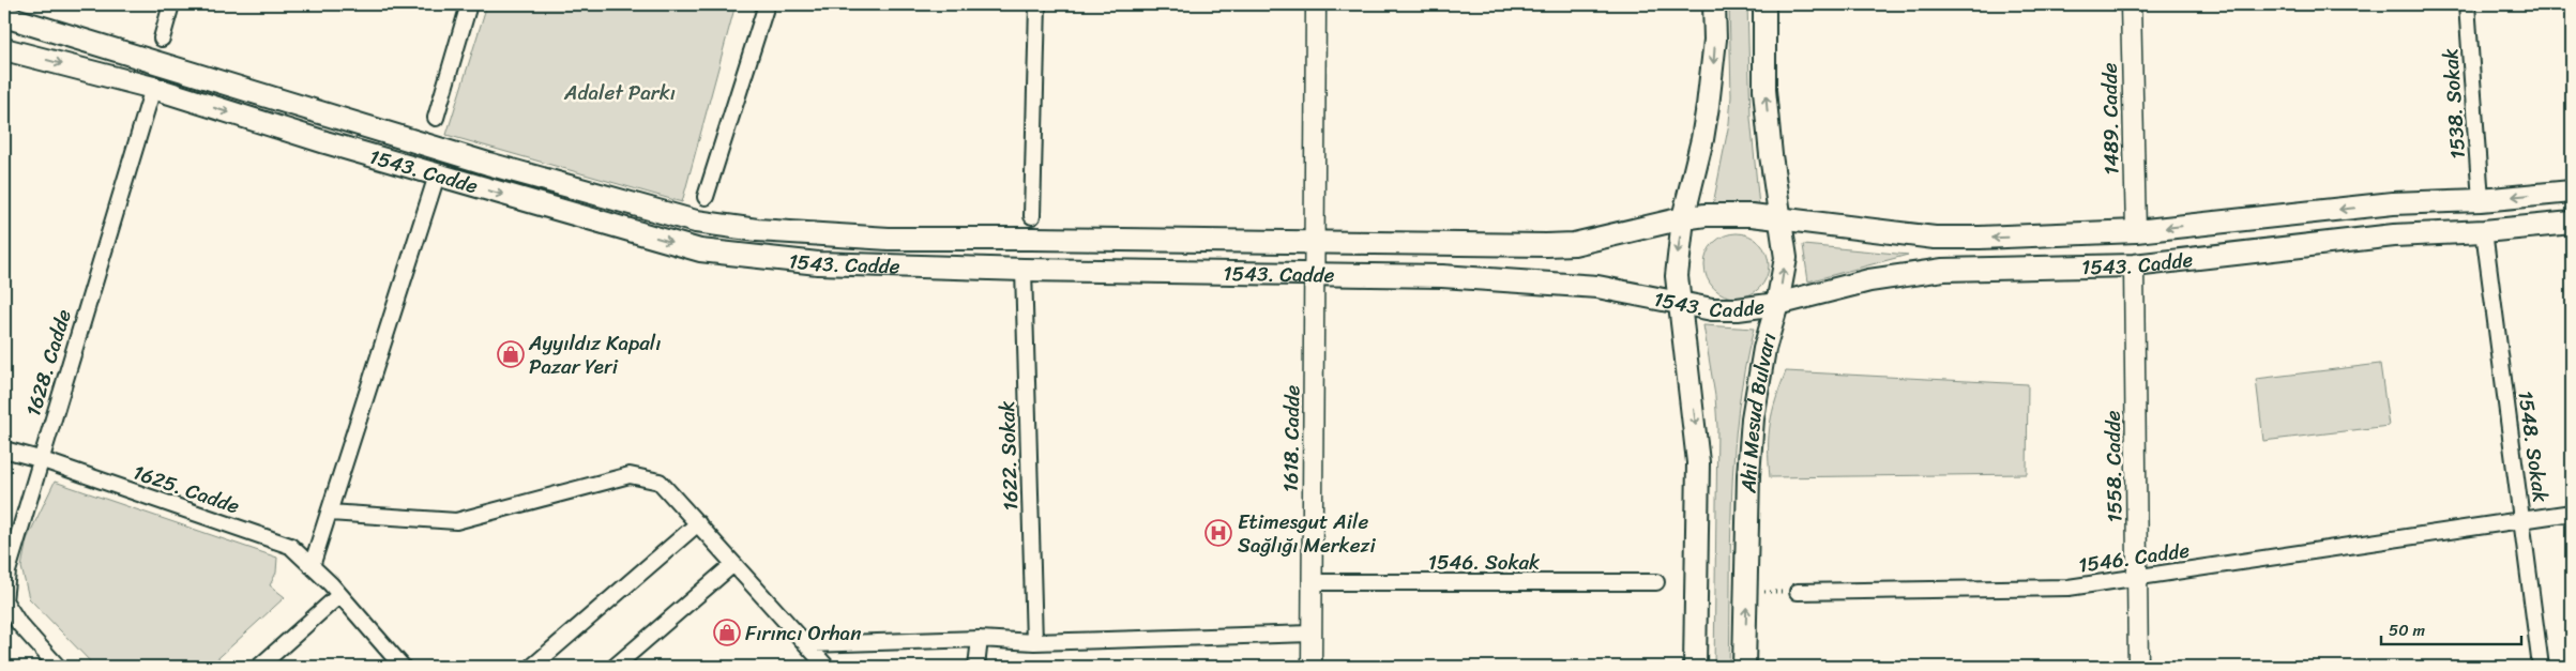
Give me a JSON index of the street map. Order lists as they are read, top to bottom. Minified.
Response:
{"streets":{"main road":["1543. Cadde","Ahi Mesud Bulvarı"],"street":["1538. Sokak","1489. Cadde","1628. Cadde","1618. Cadde","1548. Sokak","1622. Sokak","1558. Cadde","1625. Cadde","1546. Cadde","1546. Sokak"]},"crossings":[["1538. Sokak","1543. Cadde"],["1489. Cadde","1543. Cadde"],["1543. Cadde","1628. Cadde"],["1543. Cadde","Ahi Mesud Bulvarı"],["1543. Cadde","1618. Cadde"],["1543. Cadde","1548. Sokak"],["1543. Cadde","1622. Sokak"],["1543. Cadde","1558. Cadde"],["1628. Cadde","1625. Cadde"],["1618. Cadde","1546. Sokak"],["1548. Sokak","1546. Cadde"],["1558. Cadde","1546. Cadde"]],"parks":["Adalet Parkı"],"places":{"shop":["Ayyıldız Kapalı Pazar Yeri","Fırıncı Orhan"],"hospital":["Etimesgut Aile Sağlığı Merkezi"]},"scale_bar":"50 m"}
